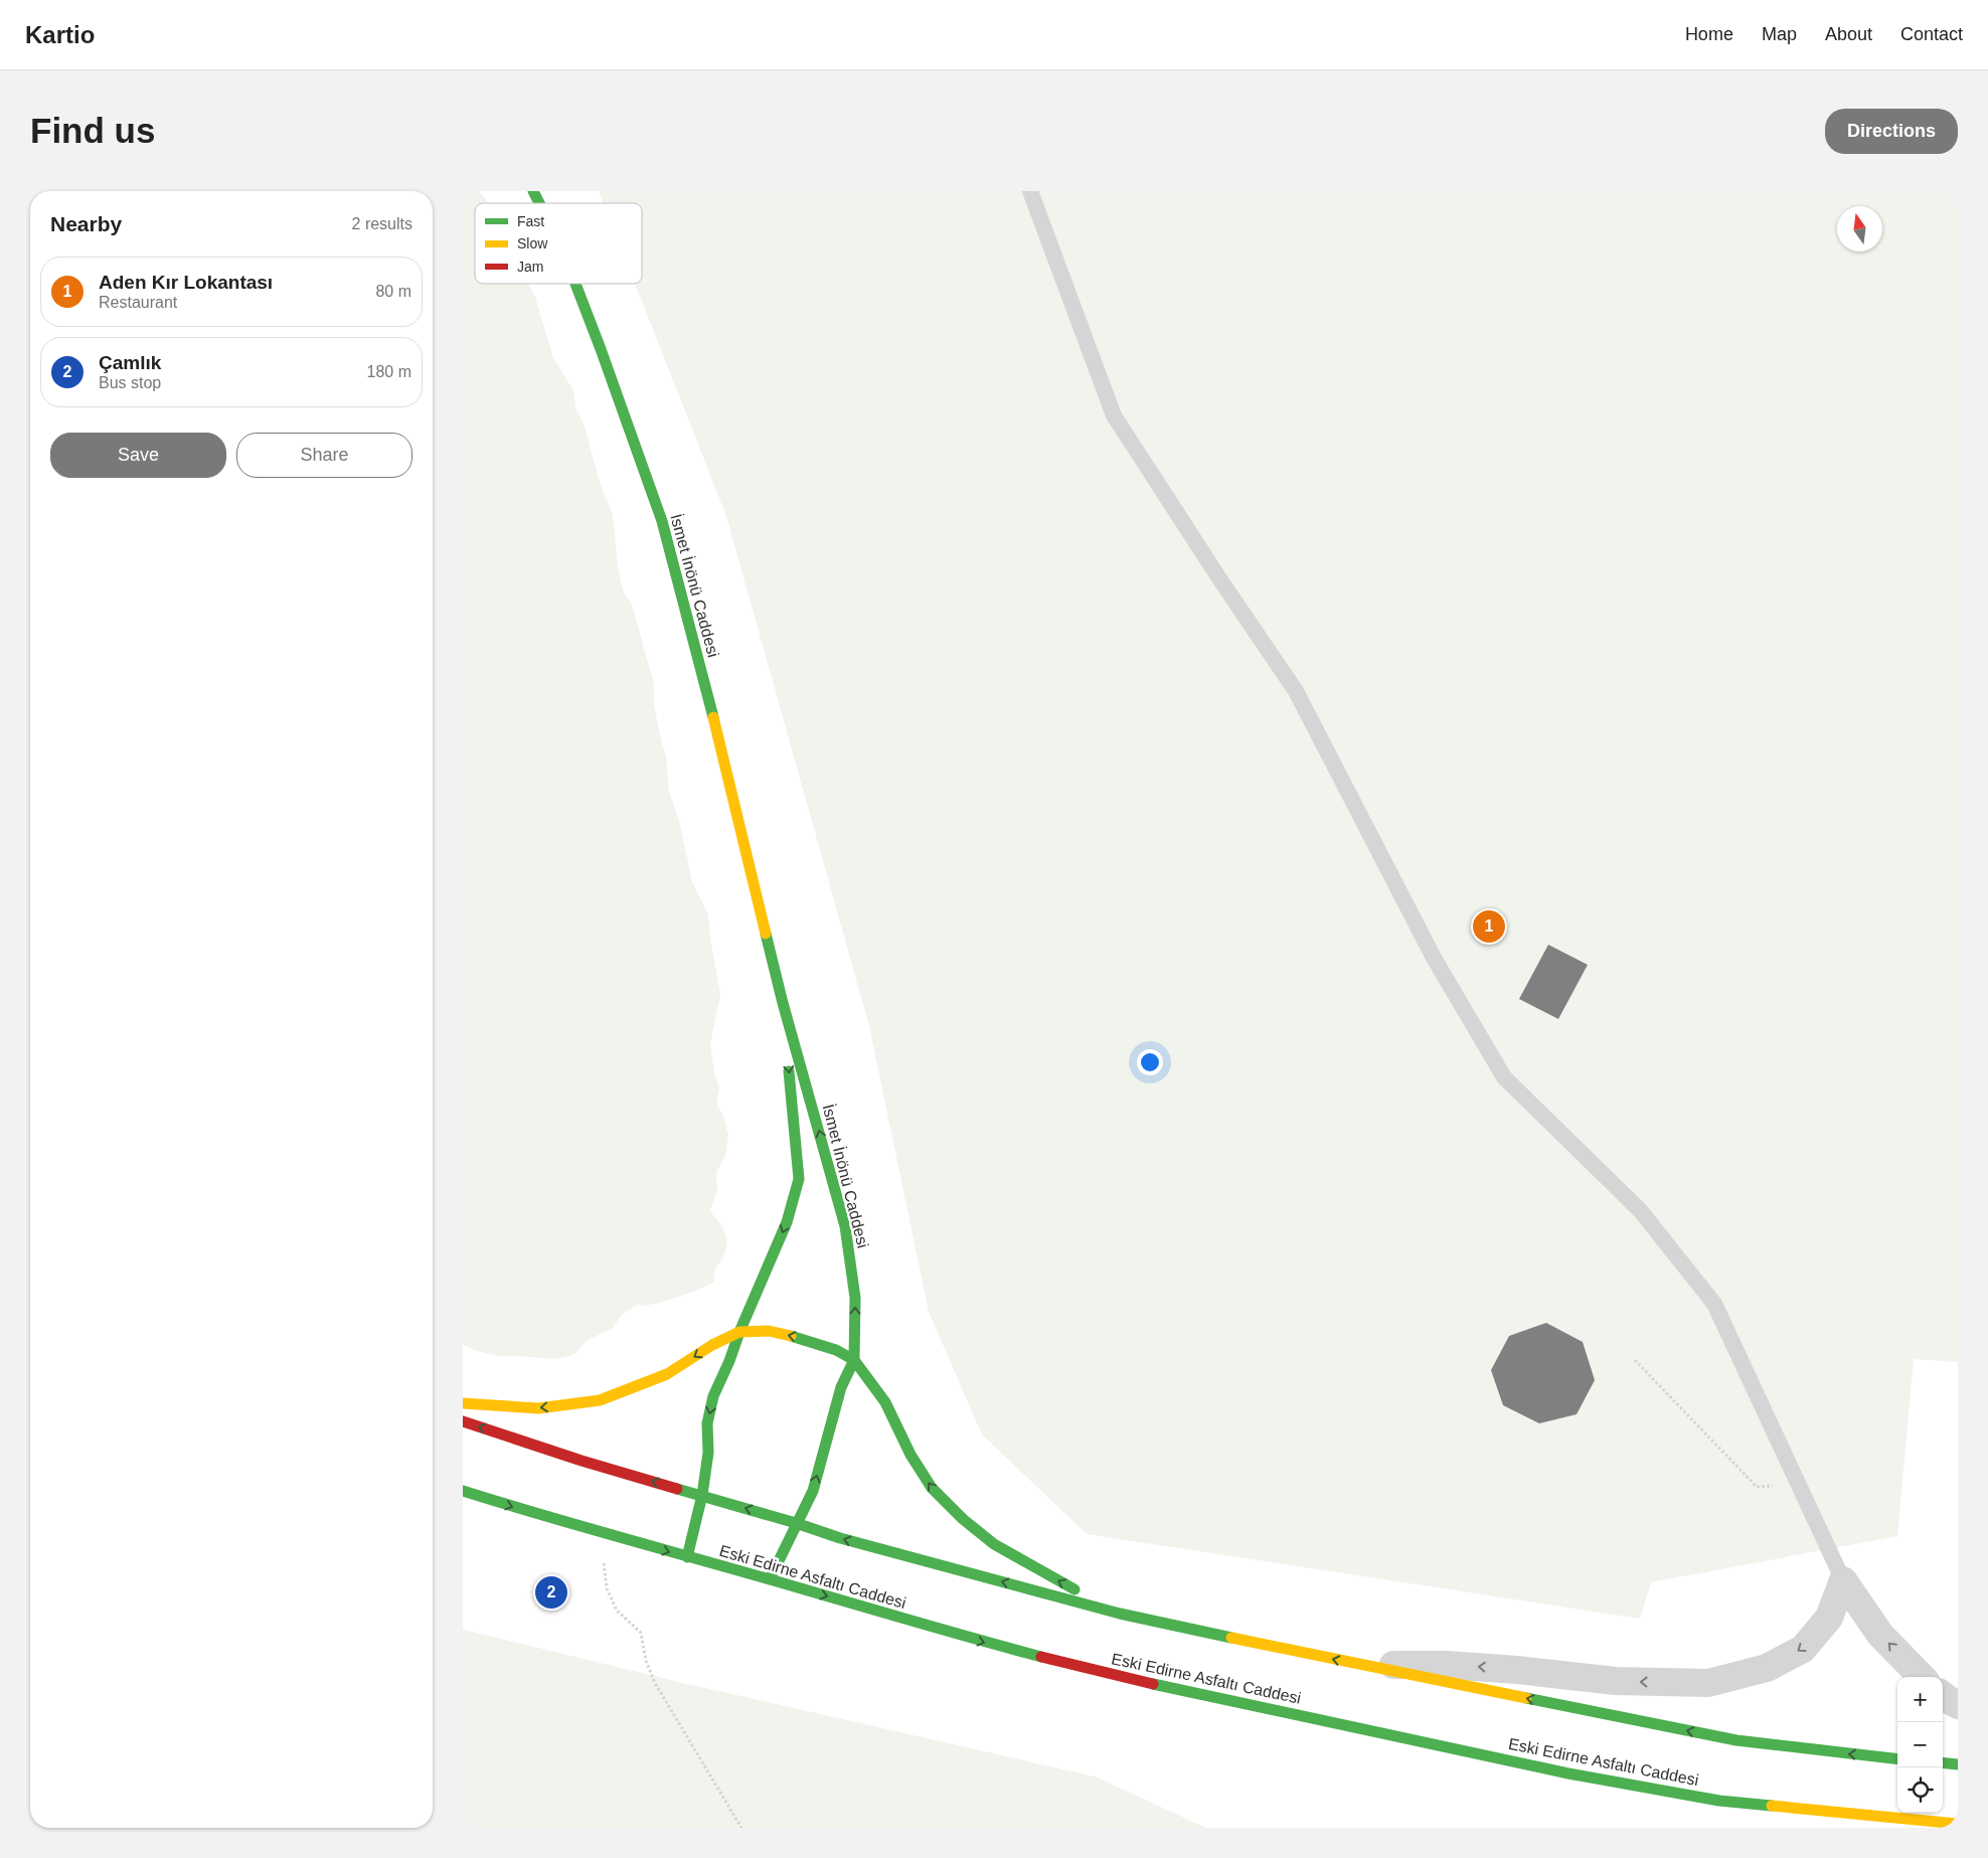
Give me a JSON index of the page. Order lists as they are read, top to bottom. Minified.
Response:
{"streets":{"main road":["İsmet İnönü Caddesi","Eski Edirne Asfaltı Caddesi"]},"crossings":[["İsmet İnönü Caddesi","Eski Edirne Asfaltı Caddesi"]],"legend":["Fast","Slow","Jam"],"north":"top","page":{"header":"Kartio","nav":["Home","Map","About","Contact"],"buttons":["Directions",["Save","Share"]],"title":"Find us","heading":["Nearby","2 results"],"list":[{"mark":"1","name":"Aden Kır Lokantası","note":"Restaurant","value":"80 m"},{"mark":"2","name":"Çamlık","note":"Bus stop","value":"180 m"}],"pins":["1","2"],"map_buttons":["+","−"]}}
